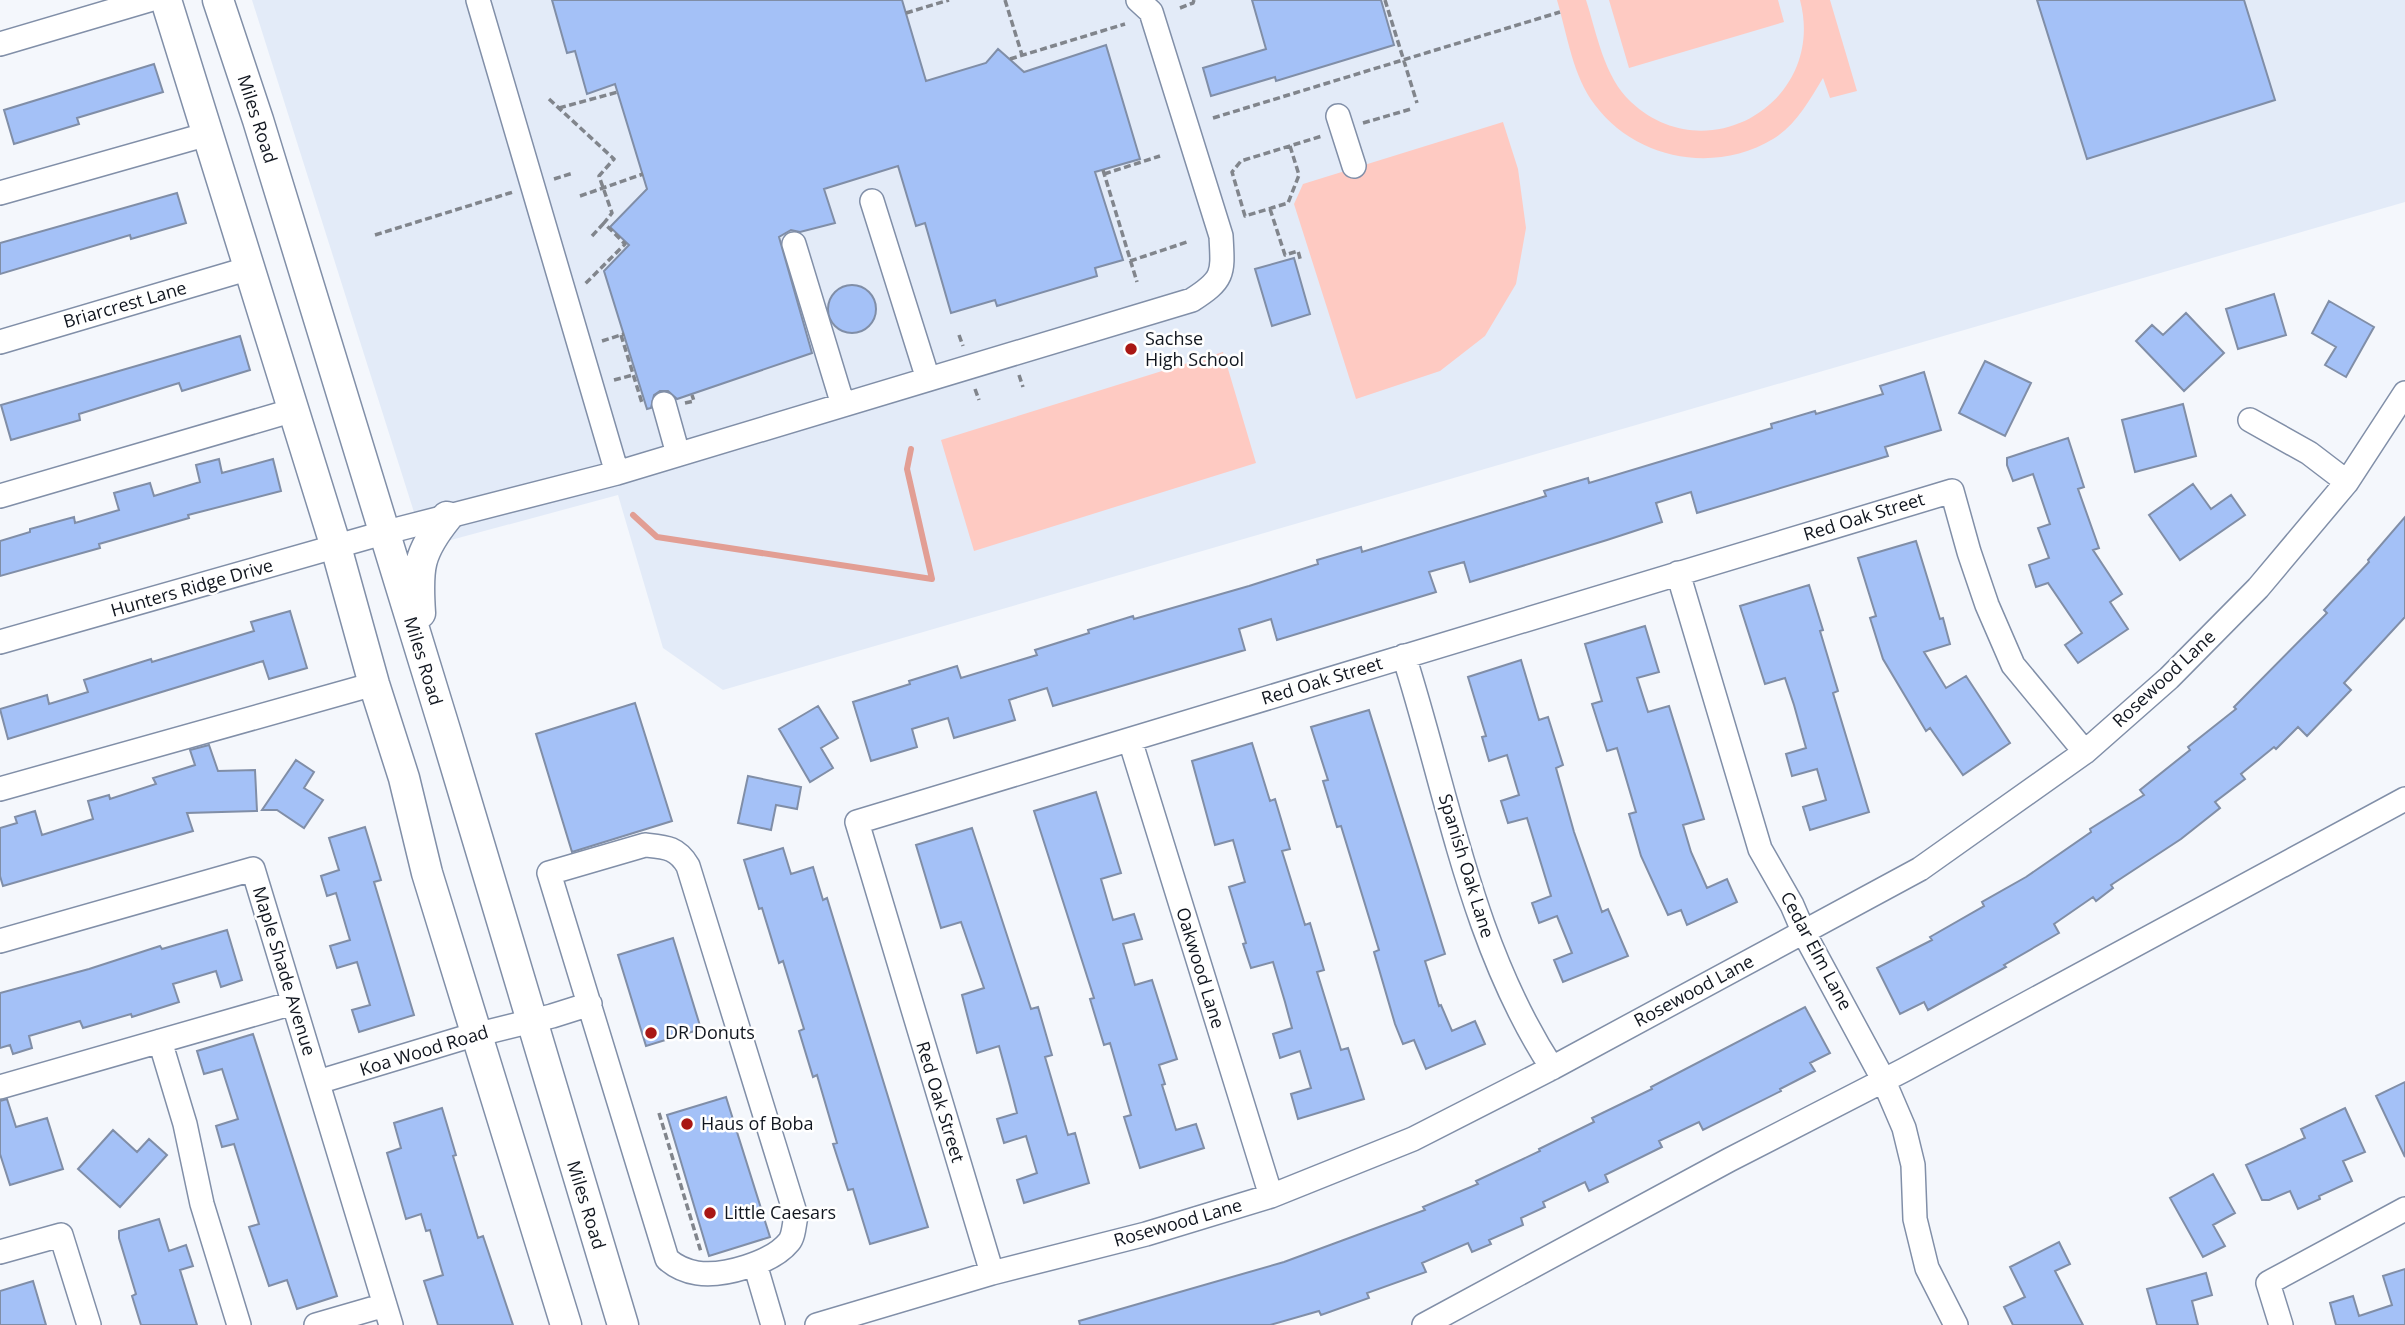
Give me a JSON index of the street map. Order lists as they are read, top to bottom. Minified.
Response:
{"streets":{"main road":["Miles Road"],"street":["Briarcrest Lane","Red Oak Street","Hunters Ridge Drive","Rosewood Lane","Spanish Oak Lane","Cedar Elm Lane","Oakwood Lane","Maple Shade Avenue","Koa Wood Road"]},"crossings":[["Miles Road","Hunters Ridge Drive"],["Miles Road","Koa Wood Road"],["Red Oak Street","Rosewood Lane"],["Red Oak Street","Spanish Oak Lane"],["Red Oak Street","Cedar Elm Lane"],["Red Oak Street","Oakwood Lane"],["Rosewood Lane","Spanish Oak Lane"],["Rosewood Lane","Cedar Elm Lane"],["Rosewood Lane","Oakwood Lane"],["Maple Shade Avenue","Koa Wood Road"]],"places":["Sachse High School","DR Donuts","Haus of Boba","Little Caesars"]}
